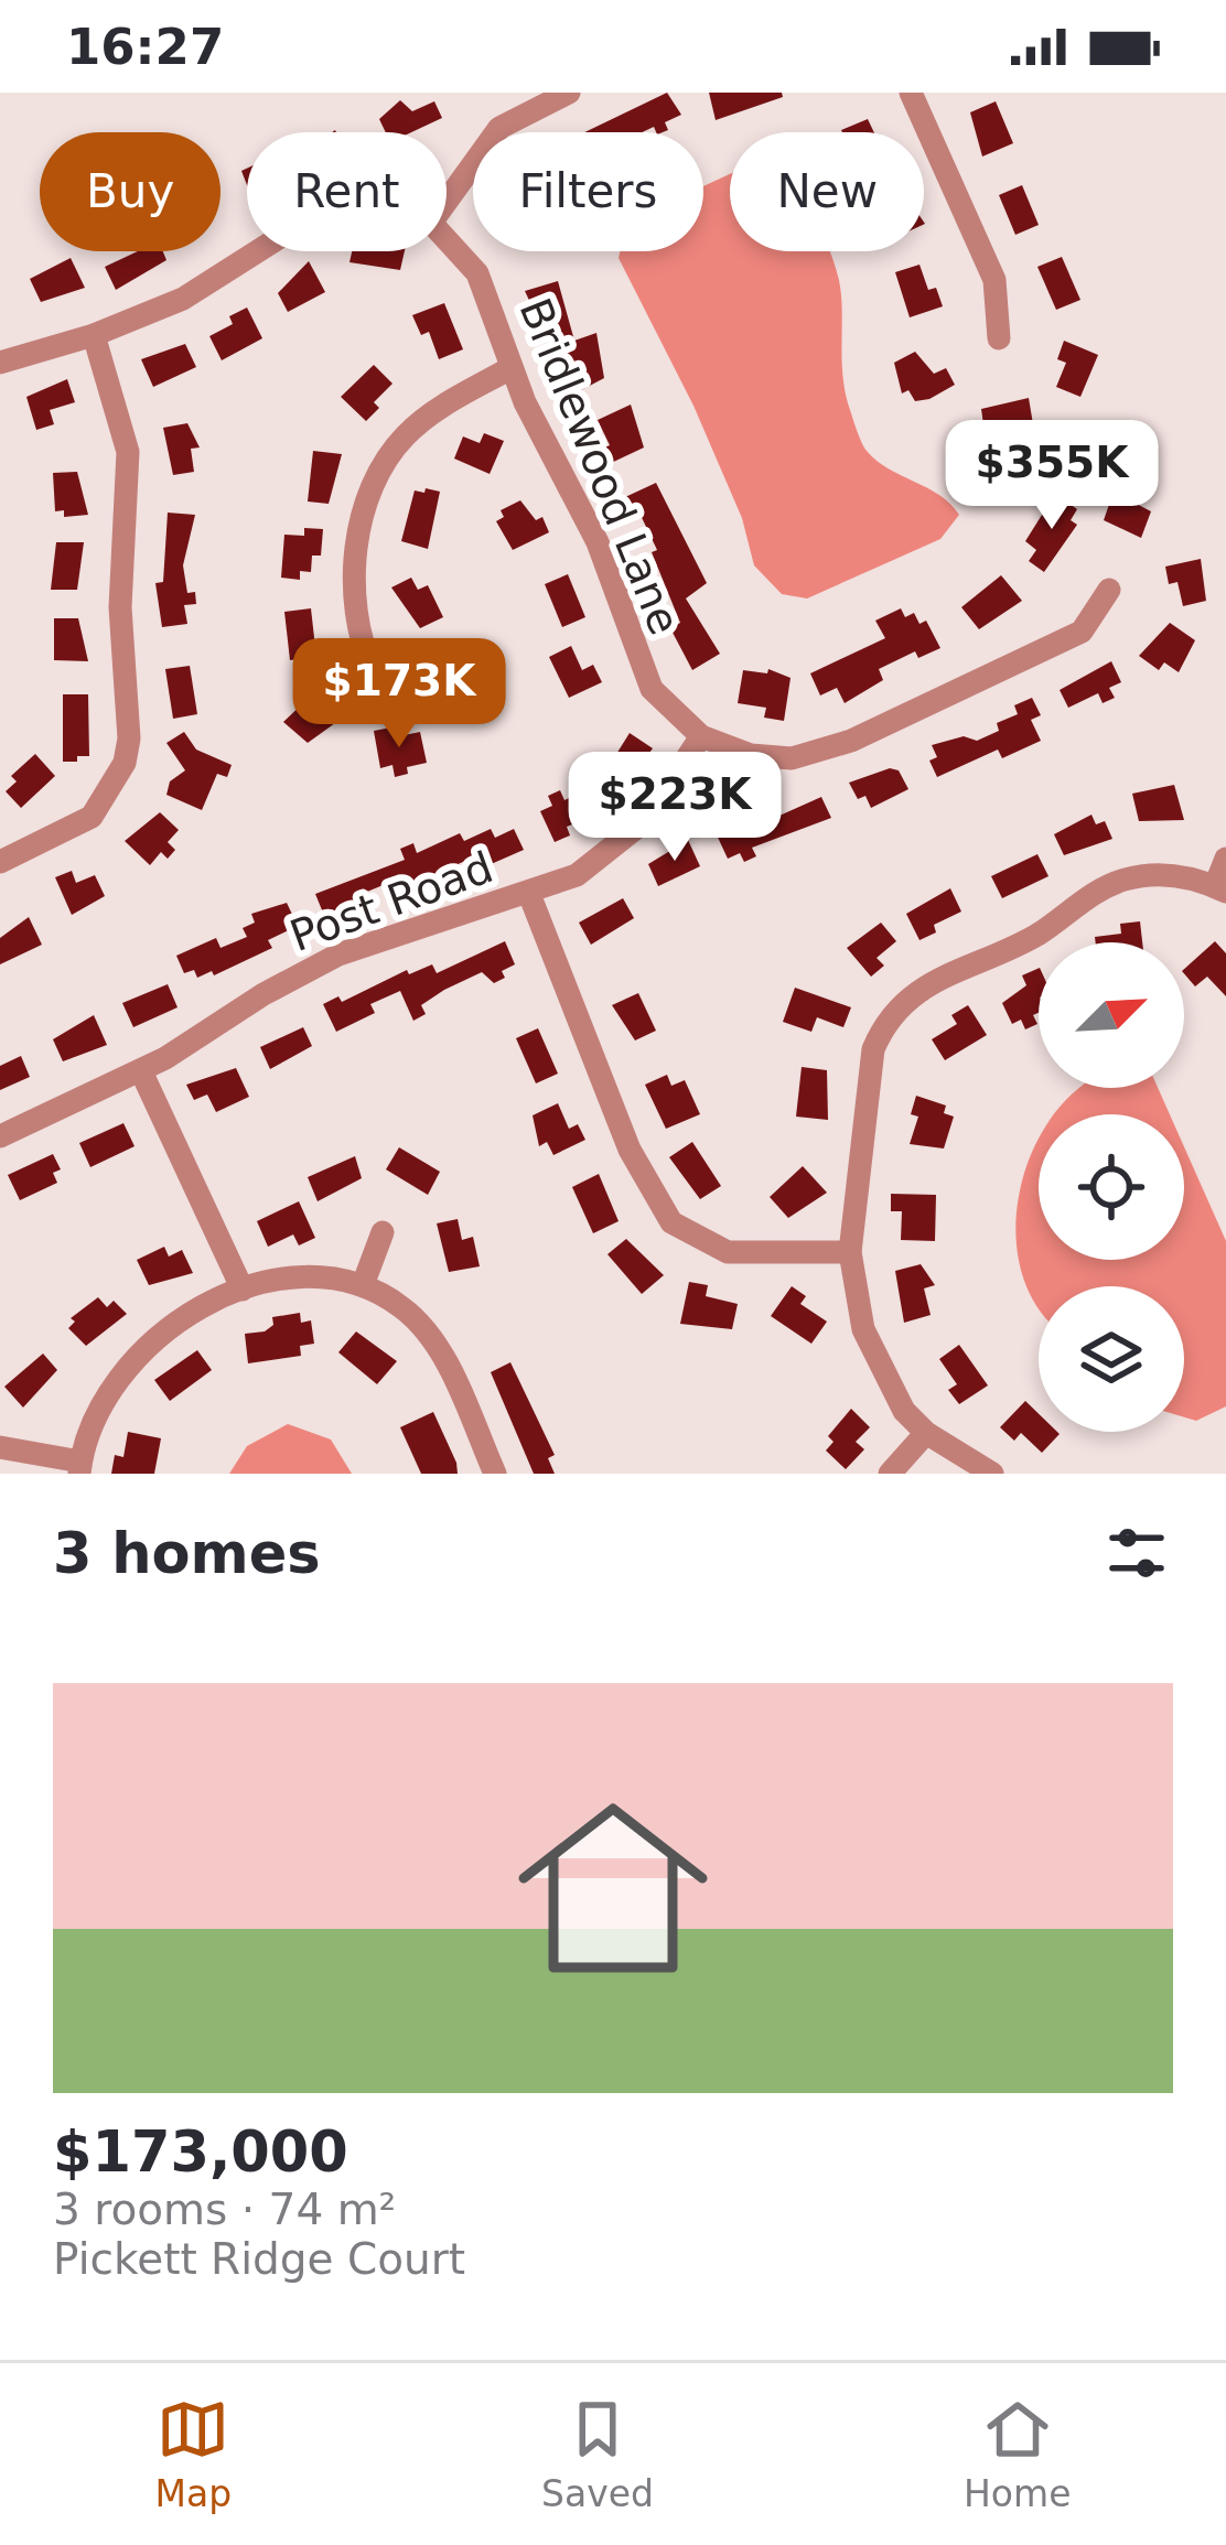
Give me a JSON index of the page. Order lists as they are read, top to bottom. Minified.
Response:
{"streets":{"street":["Bridlewood Lane","Post Road"]},"crossings":[["Bridlewood Lane","Post Road"]],"north":"top right","page":{"status":"16:27","chip":["Buy","Rent","Filters","New"],"price":["$355K","$173K","$223K"],"heading":"3 homes","list":[{"name":"$173,000","note":"3 rooms · 74 m² · Pickett Ridge Court"}],"tabs":["Map","Saved","Home"]}}
